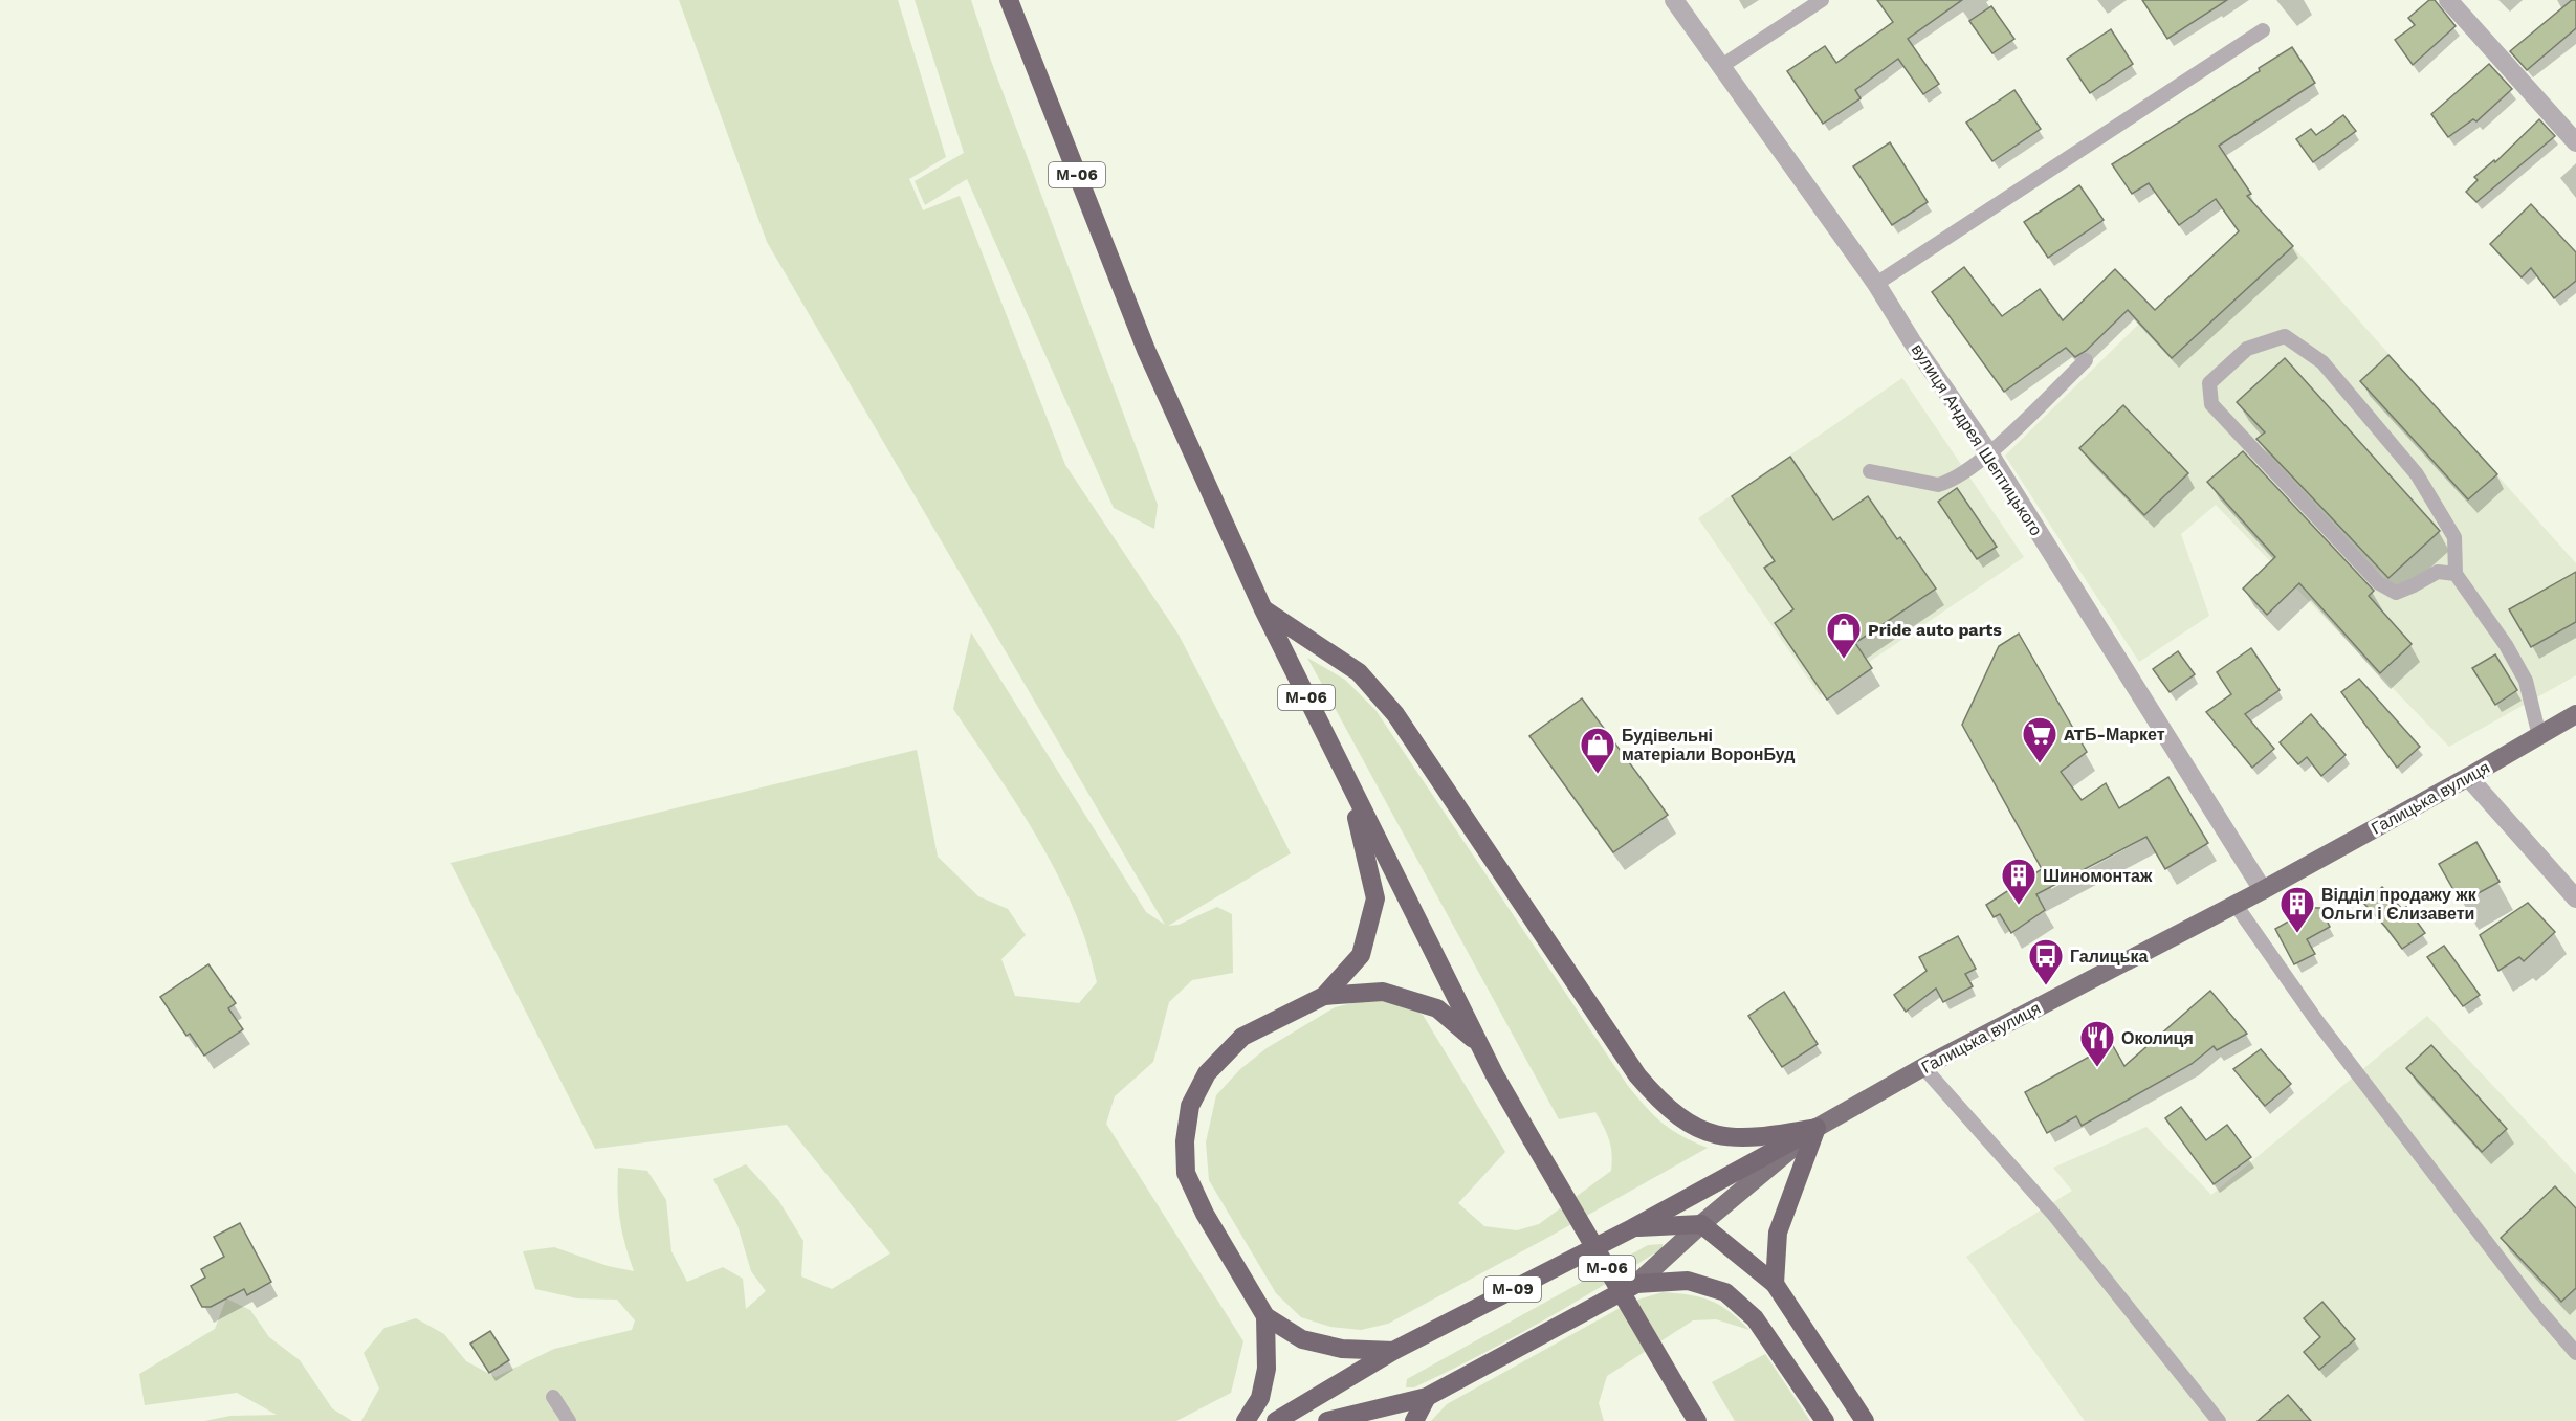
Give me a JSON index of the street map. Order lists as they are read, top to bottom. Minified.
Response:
{"streets":{"highway":["М-06","М-09"],"main road":["Галицька вулиця"],"street":["вулиця Андрея Шептицького"]},"crossings":[["вулиця Андрея Шептицького","Галицька вулиця"],["Галицька вулиця","М-09"]],"places":{"shop":["Pride auto parts","Будівельні матеріали ВоронБуд"],"supermarket":["ATБ-Маркет"],"building":["Шиномонтаж","Відділ продажу жк Ольги і Єлизавети"],"bus stop":["Галицька"],"restaurant":["Околиця"]}}
